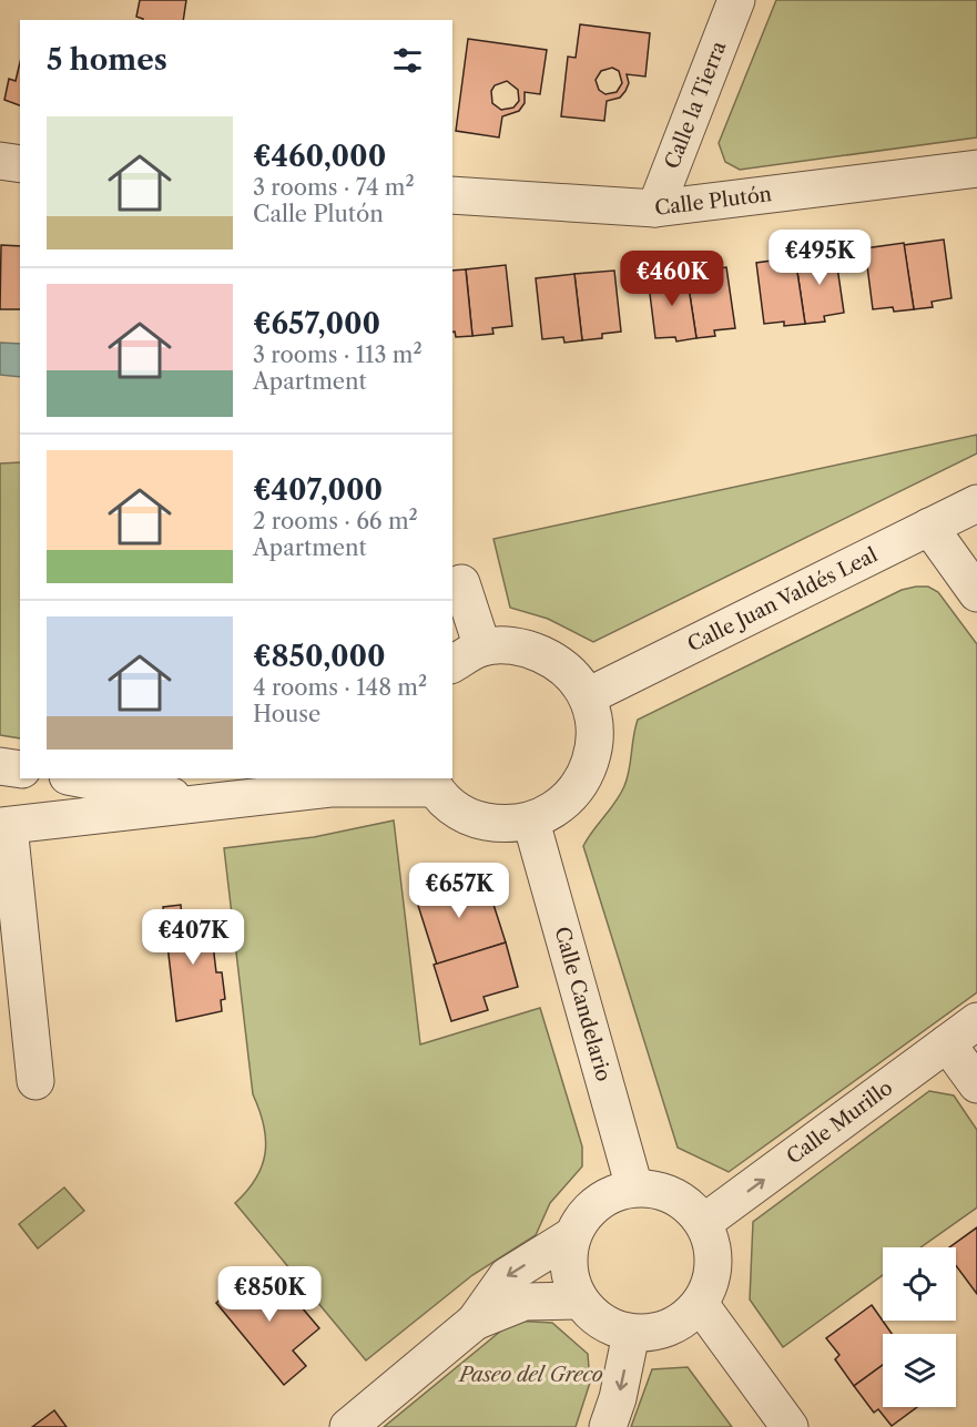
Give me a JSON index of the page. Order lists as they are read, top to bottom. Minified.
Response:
{"streets":{"street":["Calle la Tierra","Calle Plutón","Calle Juan Valdés Leal","Calle Candelario","Calle Murillo"]},"crossings":[["Calle la Tierra","Calle Plutón"],["Calle Candelario","Calle Murillo"]],"one_way":["Calle Murillo"],"parks":["Paseo del Greco"],"page":{"heading":"5 homes","list":[{"name":"€460,000","note":"3 rooms · 74 m² · Calle Plutón"},{"name":"€657,000","note":"3 rooms · 113 m² · Apartment"},{"name":"€407,000","note":"2 rooms · 66 m² · Apartment"},{"name":"€850,000","note":"4 rooms · 148 m² · House"}],"price":["€495K","€460K","€657K","€407K","€850K"]}}
